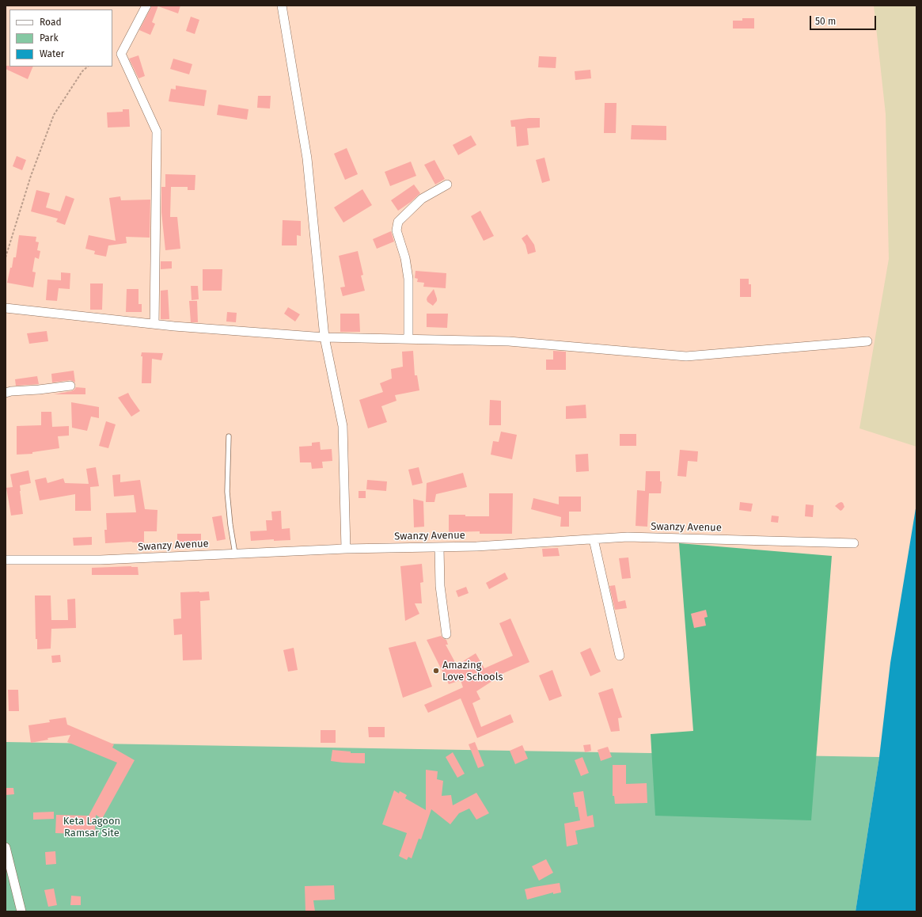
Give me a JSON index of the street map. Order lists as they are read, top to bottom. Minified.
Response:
{"streets":{"street":["Swanzy Avenue"]},"parks":["Keta Lagoon Ramsar Site"],"places":["Amazing Love Schools"],"legend":["Road","Park","Water"],"scale_bar":"50 m"}
